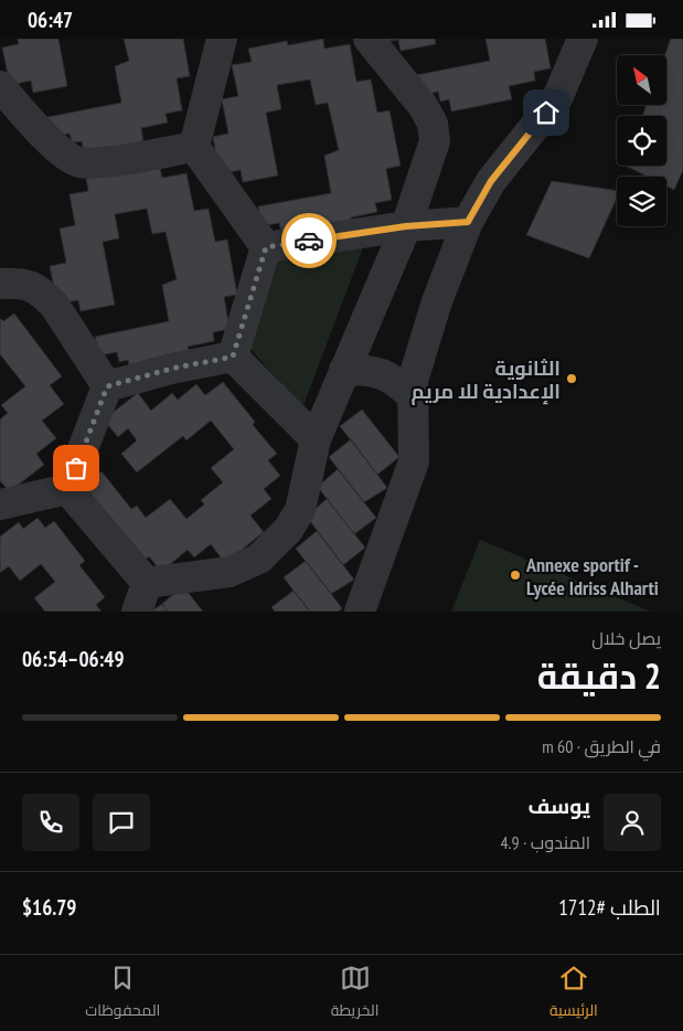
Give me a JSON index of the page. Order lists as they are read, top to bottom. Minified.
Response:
{"places":["الثانوية الإعدادية للا مريم","Annexe sportif - Lycée Idriss Alharti"],"north":"top left","page":{"status":"06:47","heading":["2 دقيقة","يصل خلال","06:49–06:54"],"panel":["يوسف","المندوب · 4.9","الطلب #1712","$16.79"],"bar":"في الطريق · 60 m","tabs":["الرئيسية","الخريطة","المحفوظات"]}}
